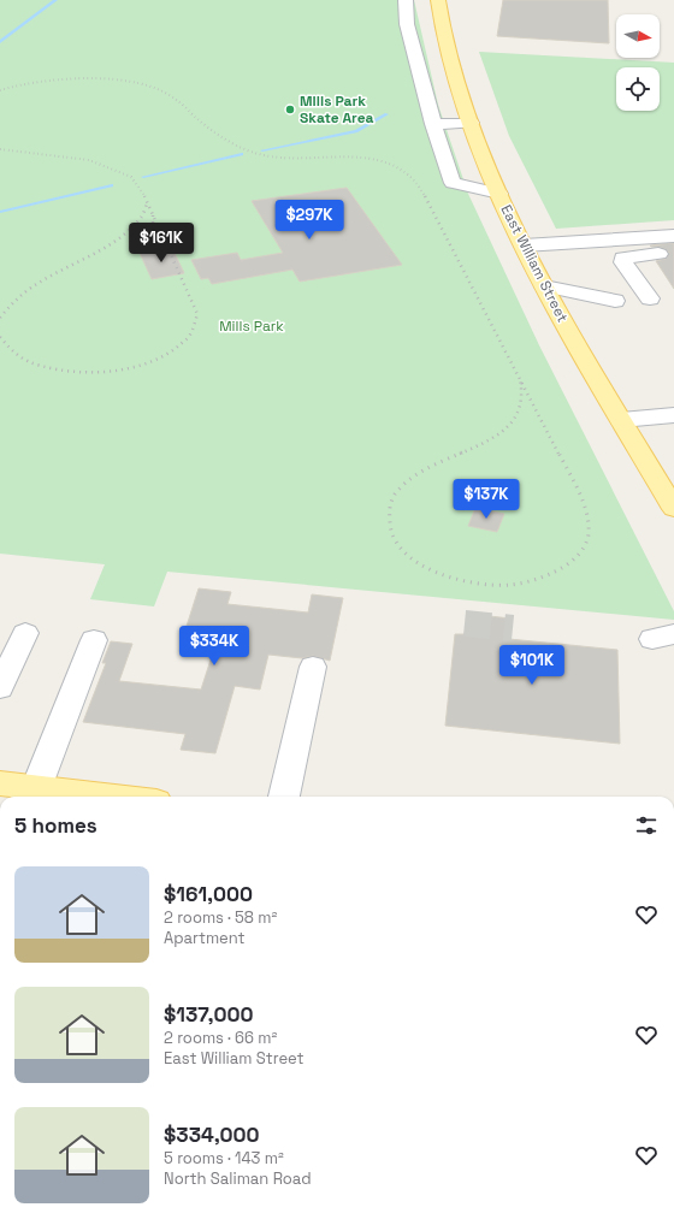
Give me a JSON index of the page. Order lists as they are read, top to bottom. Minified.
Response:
{"streets":{"main road":["East William Street"]},"parks":["Mills Park"],"places":["Mills Park Skate Area"],"north":"right","page":{"price":["$297K","$161K","$137K","$334K","$101K"],"heading":"5 homes","list":[{"name":"$161,000","note":"2 rooms · 58 m² · Apartment"},{"name":"$137,000","note":"2 rooms · 66 m² · East William Street"},{"name":"$334,000","note":"5 rooms · 143 m² · North Saliman Road"}]}}
